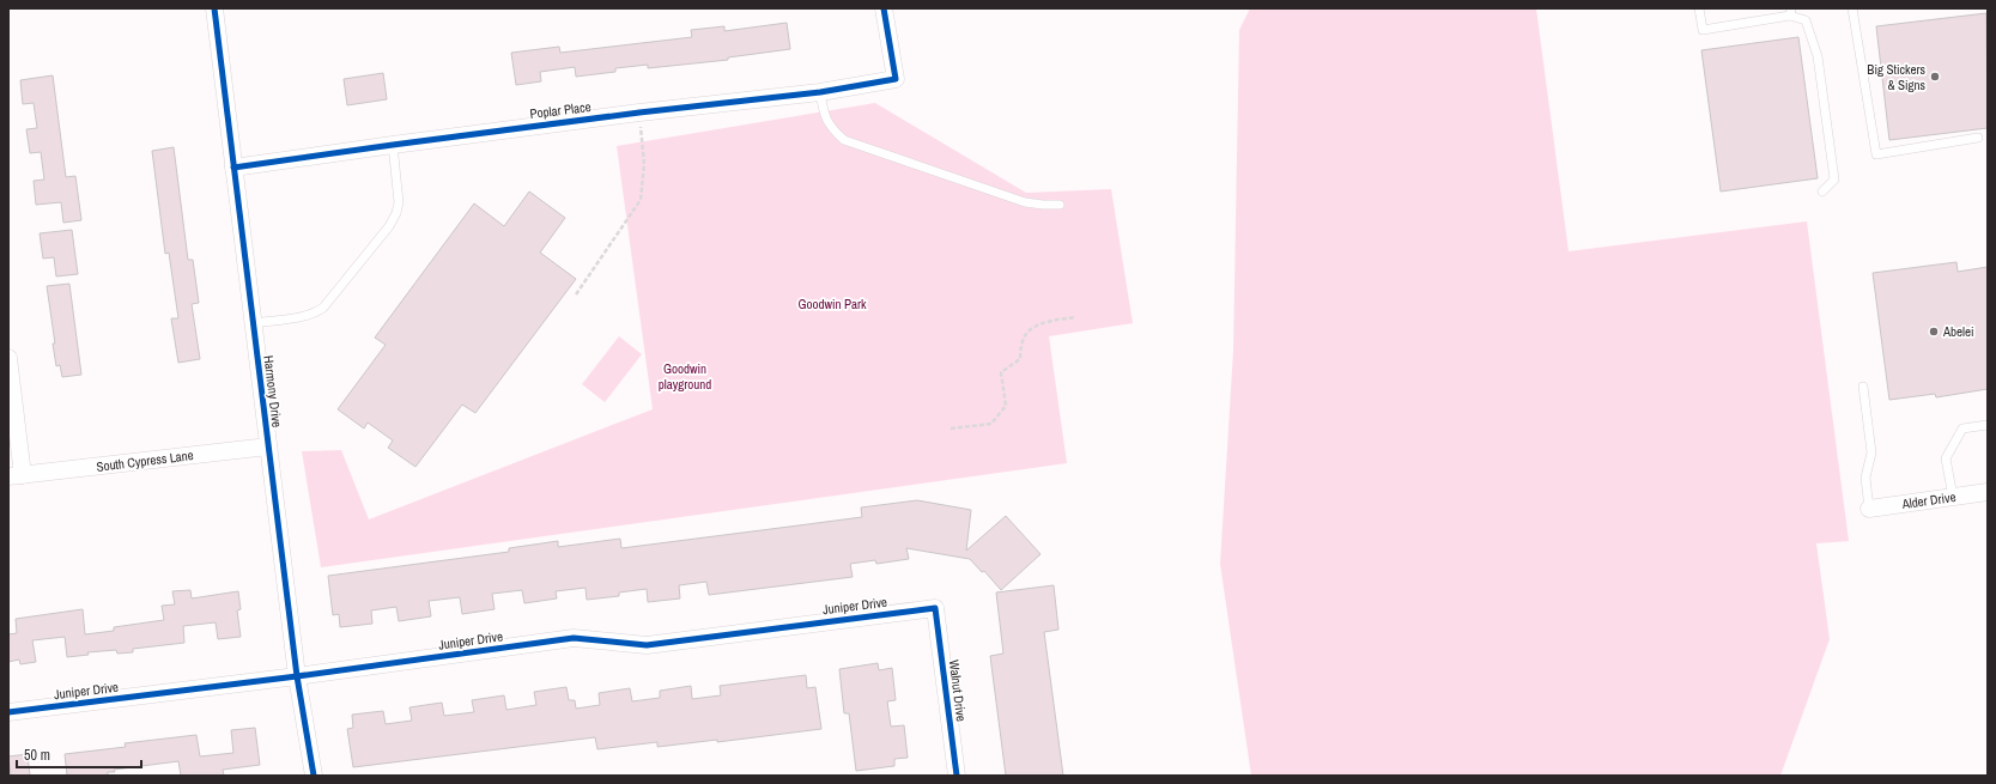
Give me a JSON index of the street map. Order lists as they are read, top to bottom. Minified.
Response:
{"streets":{"street":["Poplar Place","Harmony Drive","South Cypress Lane","Alder Drive","Juniper Drive","Walnut Drive"]},"crossings":[["Poplar Place","Harmony Drive"],["Harmony Drive","South Cypress Lane"],["Harmony Drive","Juniper Drive"],["Juniper Drive","Walnut Drive"]],"parks":["Goodwin Park","Goodwin playground"],"places":["Big Stickers & Signs","Abelei"],"scale_bar":"50 m"}
